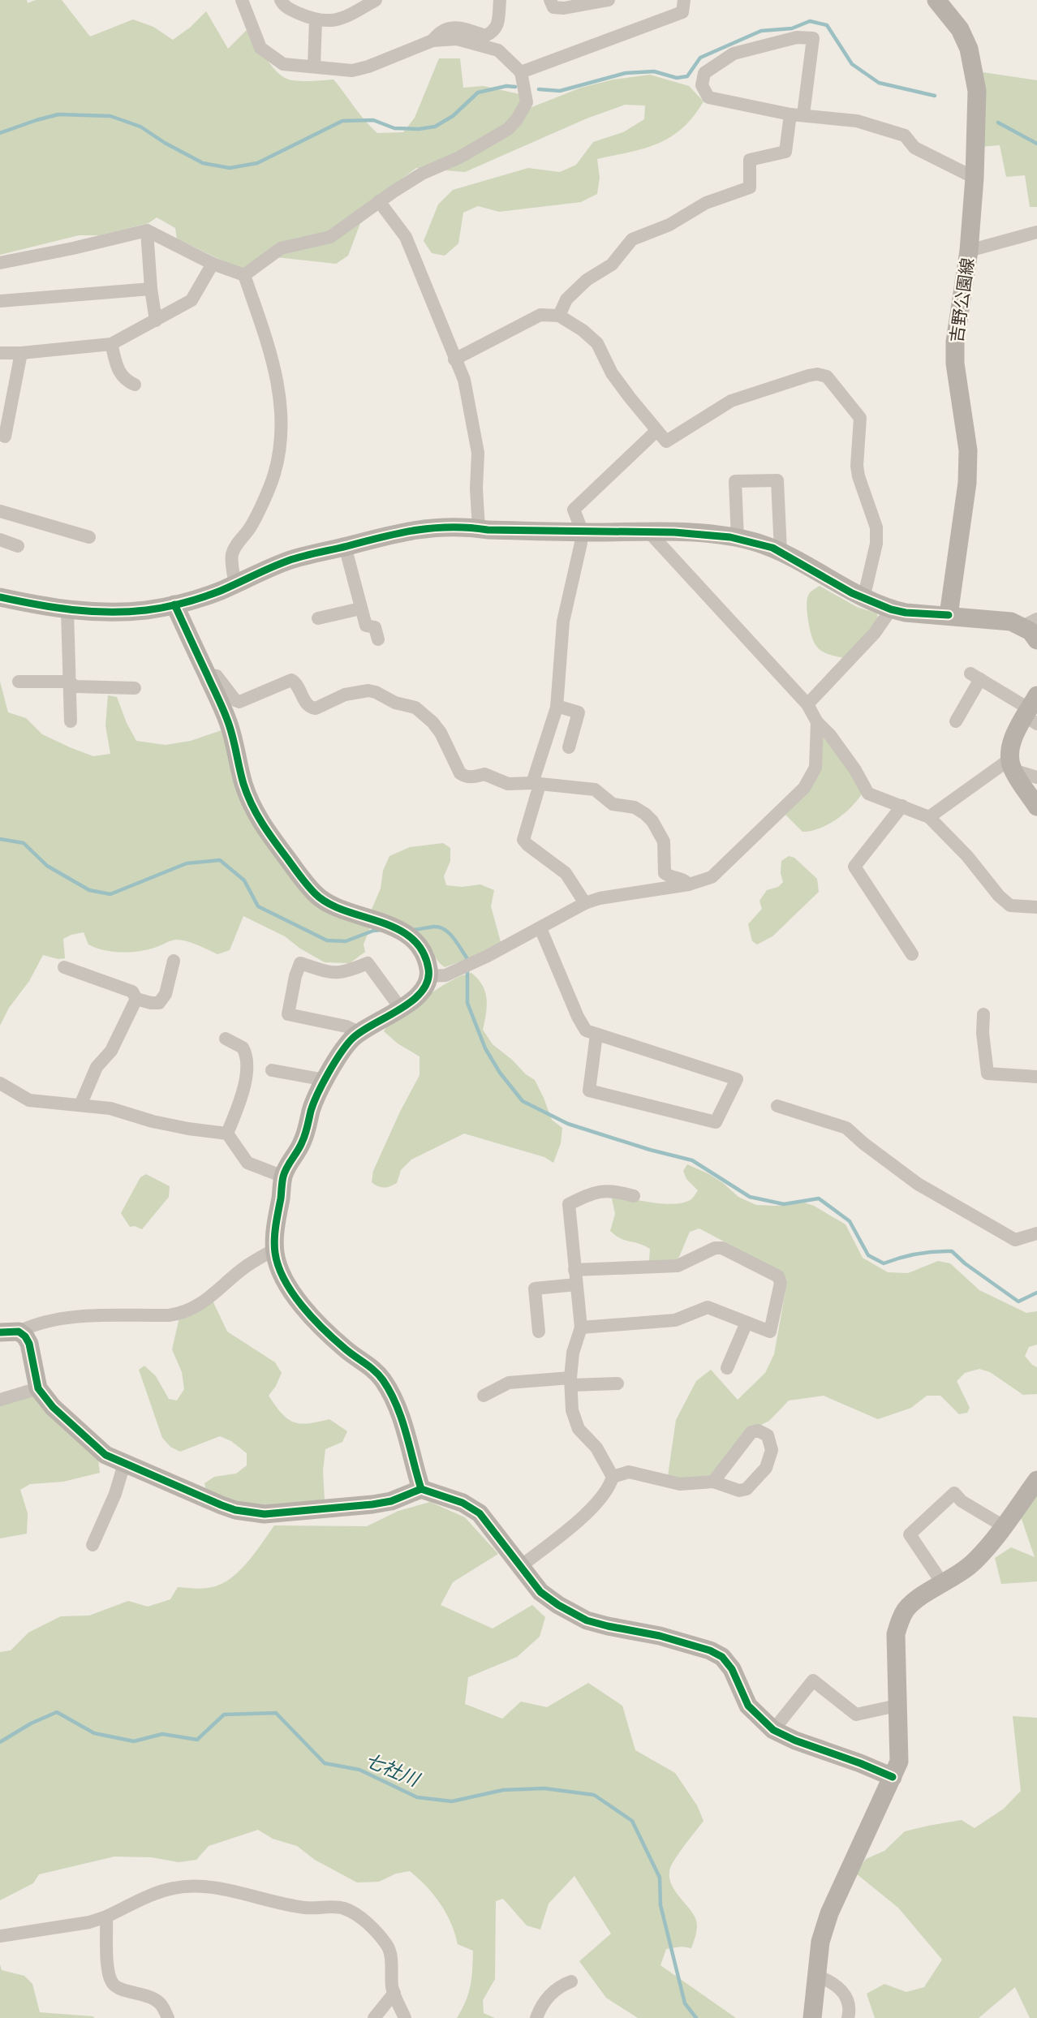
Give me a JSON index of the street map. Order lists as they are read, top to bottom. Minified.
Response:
{"streets":{"street":["吉野公園線"]},"water":["七社川"]}
